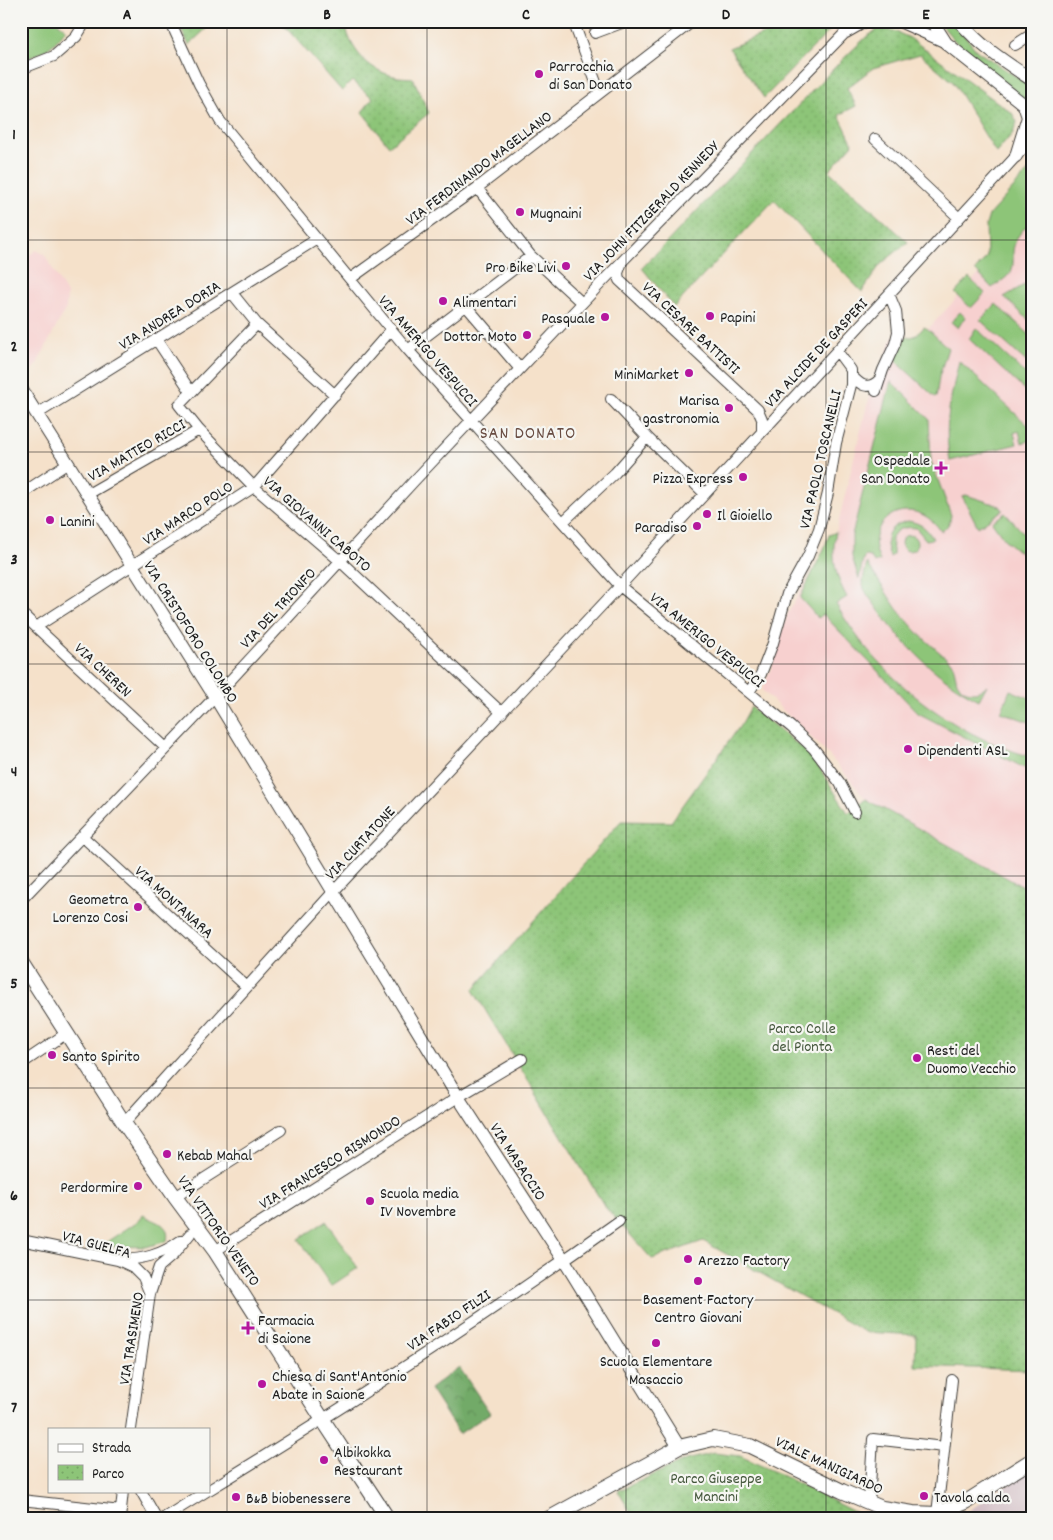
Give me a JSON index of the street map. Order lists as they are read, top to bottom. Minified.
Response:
{"streets":{"main road":["VIA VITTORIO VENETO","VIALE MANIGIARDO"],"street":["VIA FERDINANDO MAGELLANO","VIA JOHN FITZGERALD KENNEDY","VIA ANDREA DORIA","VIA CESARE BATTISTI","VIA AMERIGO VESPUCCI","VIA ALCIDE DE GASPERI","VIA MATTEO RICCI","VIA PAOLO TOSCANELLI","VIA MARCO POLO","VIA GIOVANNI CABOTO","VIA DEL TRIONFO","VIA CRISTOFORO COLOMBO","VIA CHEREN","VIA CURTATONE","VIA MONTANARA","VIA FRANCESCO RISMONDO","VIA MASACCIO","VIA GUELFA","VIA FABIO FILZI","VIA TRASIMENO"]},"crossings":[["VIA FERDINANDO MAGELLANO","VIA AMERIGO VESPUCCI"],["VIA JOHN FITZGERALD KENNEDY","VIA CESARE BATTISTI"],["VIA JOHN FITZGERALD KENNEDY","VIA AMERIGO VESPUCCI"],["VIA JOHN FITZGERALD KENNEDY","VIA DEL TRIONFO"],["VIA ANDREA DORIA","VIA AMERIGO VESPUCCI"],["VIA ANDREA DORIA","VIA CRISTOFORO COLOMBO"],["VIA AMERIGO VESPUCCI","VIA ALCIDE DE GASPERI"],["VIA AMERIGO VESPUCCI","VIA PAOLO TOSCANELLI"],["VIA AMERIGO VESPUCCI","VIA MARCO POLO"],["VIA AMERIGO VESPUCCI","VIA DEL TRIONFO"],["VIA AMERIGO VESPUCCI","VIA CURTATONE"],["VIA ALCIDE DE GASPERI","VIA PAOLO TOSCANELLI"],["VIA ALCIDE DE GASPERI","VIA CURTATONE"],["VIA MATTEO RICCI","VIA GIOVANNI CABOTO"],["VIA MATTEO RICCI","VIA CRISTOFORO COLOMBO"],["VIA MARCO POLO","VIA GIOVANNI CABOTO"],["VIA MARCO POLO","VIA CRISTOFORO COLOMBO"],["VIA MARCO POLO","VIA CHEREN"],["VIA GIOVANNI CABOTO","VIA DEL TRIONFO"],["VIA GIOVANNI CABOTO","VIA CURTATONE"],["VIA DEL TRIONFO","VIA CRISTOFORO COLOMBO"],["VIA DEL TRIONFO","VIA CHEREN"],["VIA DEL TRIONFO","VIA MONTANARA"],["VIA CRISTOFORO COLOMBO","VIA CURTATONE"],["VIA CRISTOFORO COLOMBO","VIA MASACCIO"],["VIA CURTATONE","VIA MONTANARA"],["VIA CURTATONE","VIA MASACCIO"],["VIA CURTATONE","VIA VITTORIO VENETO"],["VIA FRANCESCO RISMONDO","VIA MASACCIO"],["VIA FRANCESCO RISMONDO","VIA VITTORIO VENETO"],["VIA MASACCIO","VIA FABIO FILZI"],["VIA MASACCIO","VIALE MANIGIARDO"],["VIA VITTORIO VENETO","VIA FABIO FILZI"],["VIA VITTORIO VENETO","VIA TRASIMENO"],["VIA GUELFA","VIA TRASIMENO"]],"districts":["SAN DONATO"],"parks":["Parco Colle del Pionta","Parco Giuseppe Mancini"],"places":{"other":["Parrocchia di San Donato","Mugnaini","Pro Bike Livi","Alimentari","Papini","Pasquale","Dottor Moto","MiniMarket","Marisa gastronomia","Pizza Express","Il Gioiello","Lanini","Paradiso","Dipendenti ASL","Geometra Lorenzo Cosi","Santo Spirito","Resti del Duomo Vecchio","Kebab Mahal","Perdormire","Scuola media IV Novembre","Arezzo Factory","Basement Factory Centro Giovani","Scuola Elementare Masaccio","Chiesa di Sant'Antonio Abate in Saione","Albikokka Restaurant","Tavola calda","B&B biobenessere"],"health":["Ospedale San Donato","Farmacia di Saione"]},"legend":["Strada","Parco"],"grid":{"columns":["A","B","C","D","E"],"rows":["1","2","3","4","5","6","7"]}}
